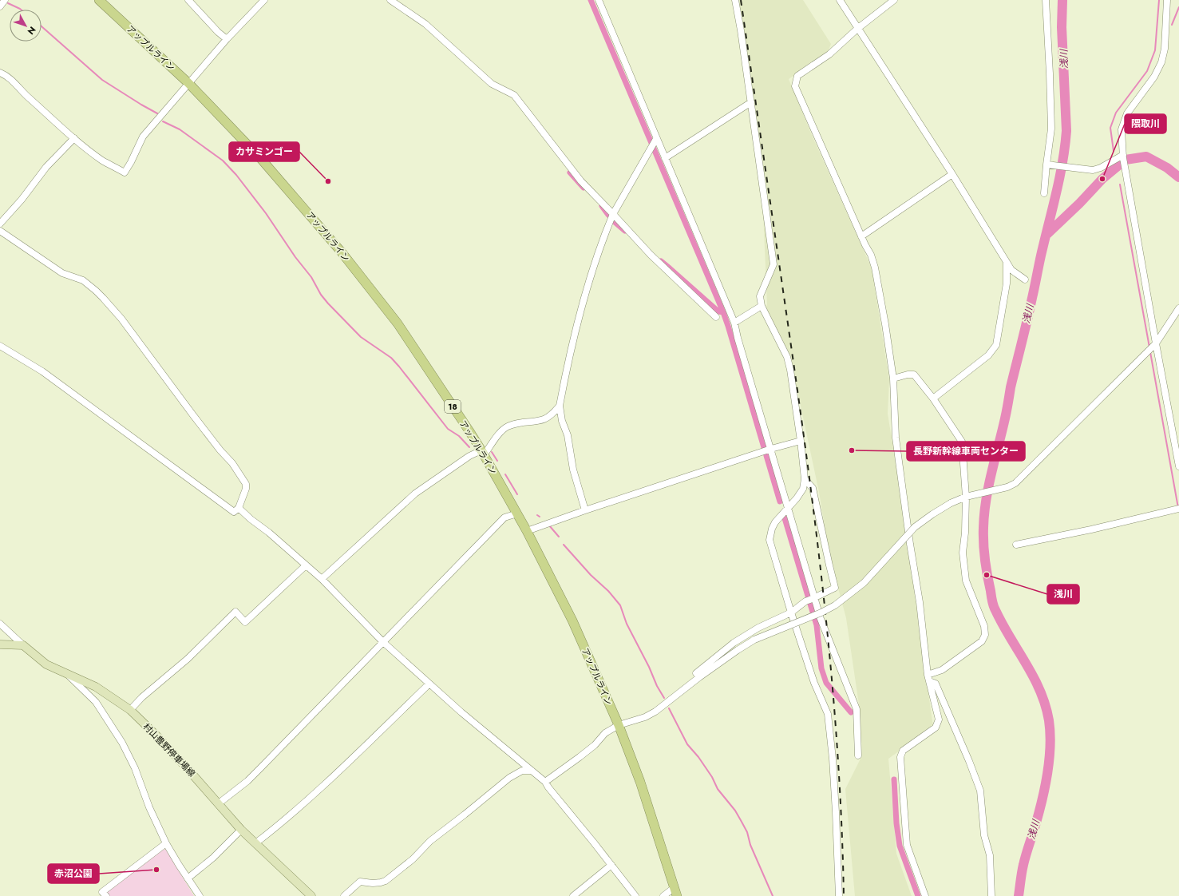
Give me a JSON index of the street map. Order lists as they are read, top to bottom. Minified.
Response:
{"streets":{"highway":["アップルライン","18"],"main road":["村山豊野停車場線"]},"water":["浅川"],"places":["隈取川","カサミンゴー","長野新幹線車両センター","浅川","赤沼公園"],"north":"bottom right"}
